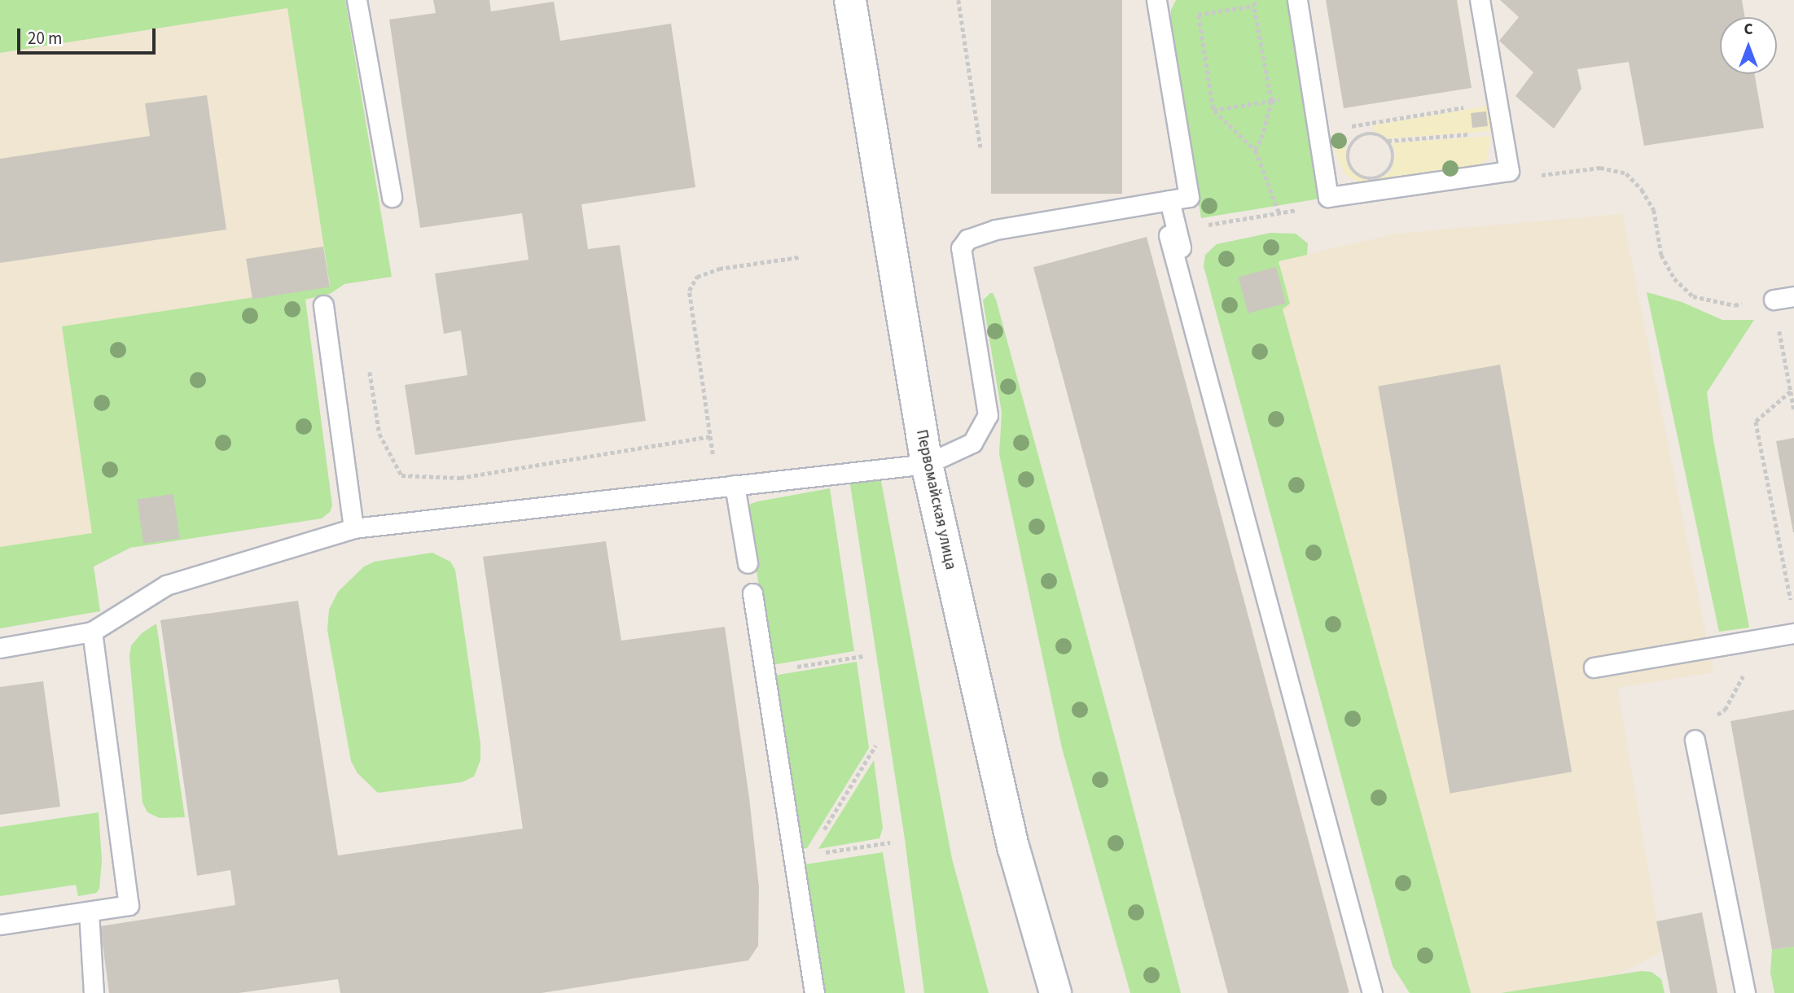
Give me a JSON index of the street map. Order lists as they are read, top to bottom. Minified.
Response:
{"streets":{"main road":["Первомайская улица"]},"scale_bar":"20 m","north":"top"}
